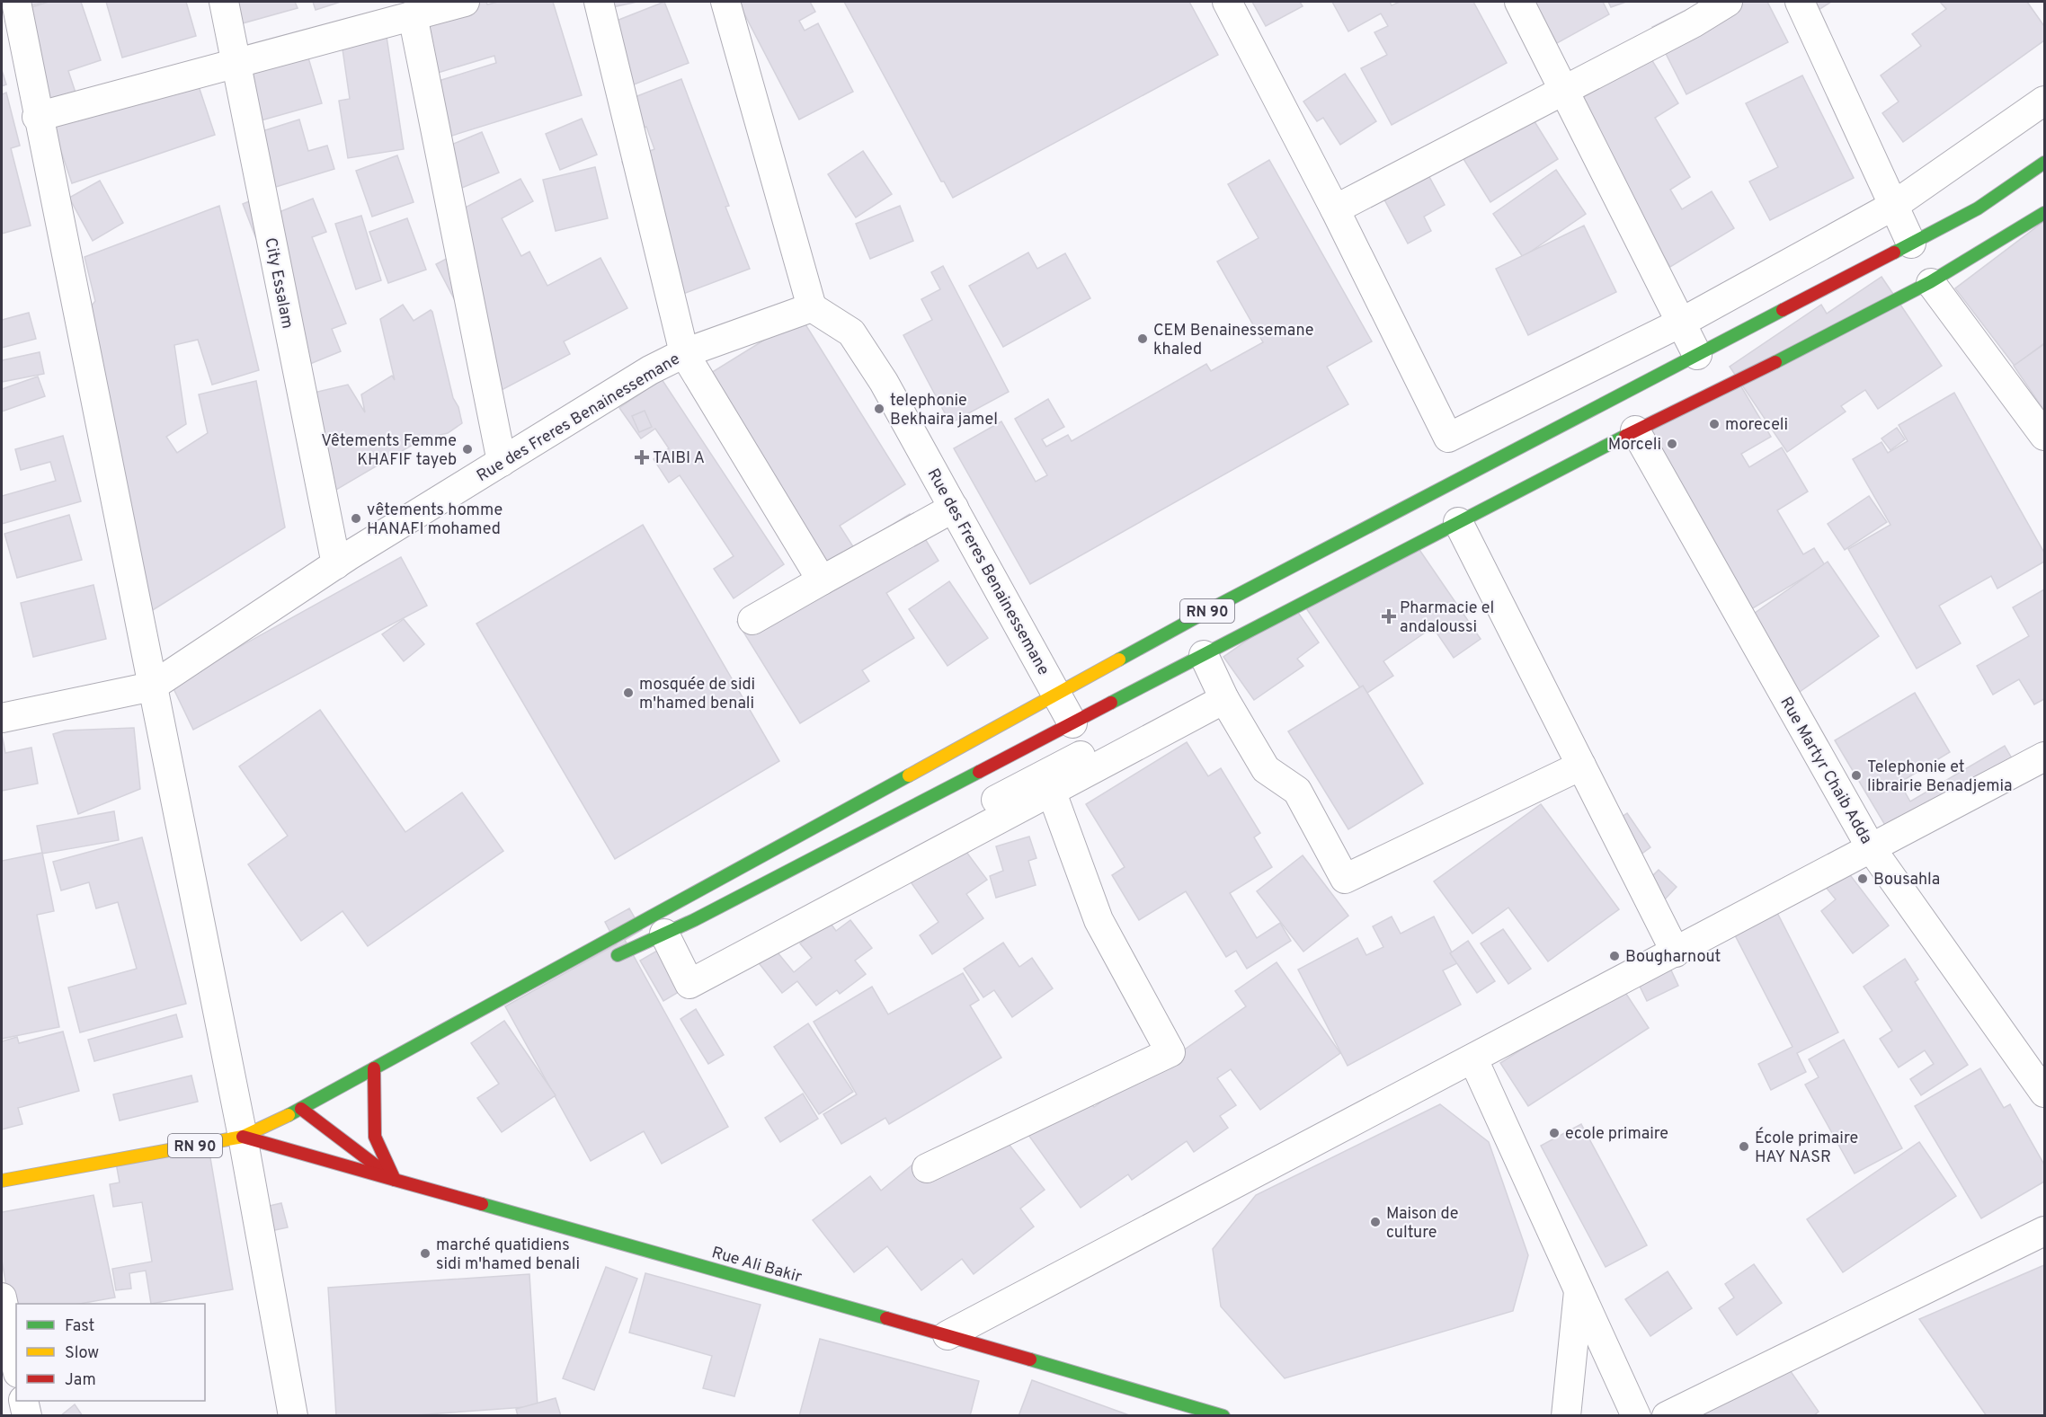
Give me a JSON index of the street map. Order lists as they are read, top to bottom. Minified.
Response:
{"streets":{"main road":["RN 90","Rue Ali Bakir"],"street":["City Essalam","Rue des Freres Benainessemane","Rue Martyr Chaib Adda"]},"crossings":[["City Essalam","Rue des Freres Benainessemane"],["Rue des Freres Benainessemane","RN 90"],["RN 90","Rue Martyr Chaib Adda"],["RN 90","Rue Ali Bakir"]],"places":{"other":["CEM Benainessemane khaled","telephonie Bekhaira jamel","moreceli","Morceli","Vêtements Femme KHAFIF tayeb","vêtements homme HANAFI mohamed","mosquée de sidi m'hamed benali","Telephonie et librairie Benadjemia","Bousahla","Bougharnout","ecole primaire","École primaire HAY NASR","Maison de culture","marché quatidiens sidi m'hamed benali"],"health":["TAIBI A","Pharmacie el andaloussi"]},"legend":["Fast","Slow","Jam"]}
